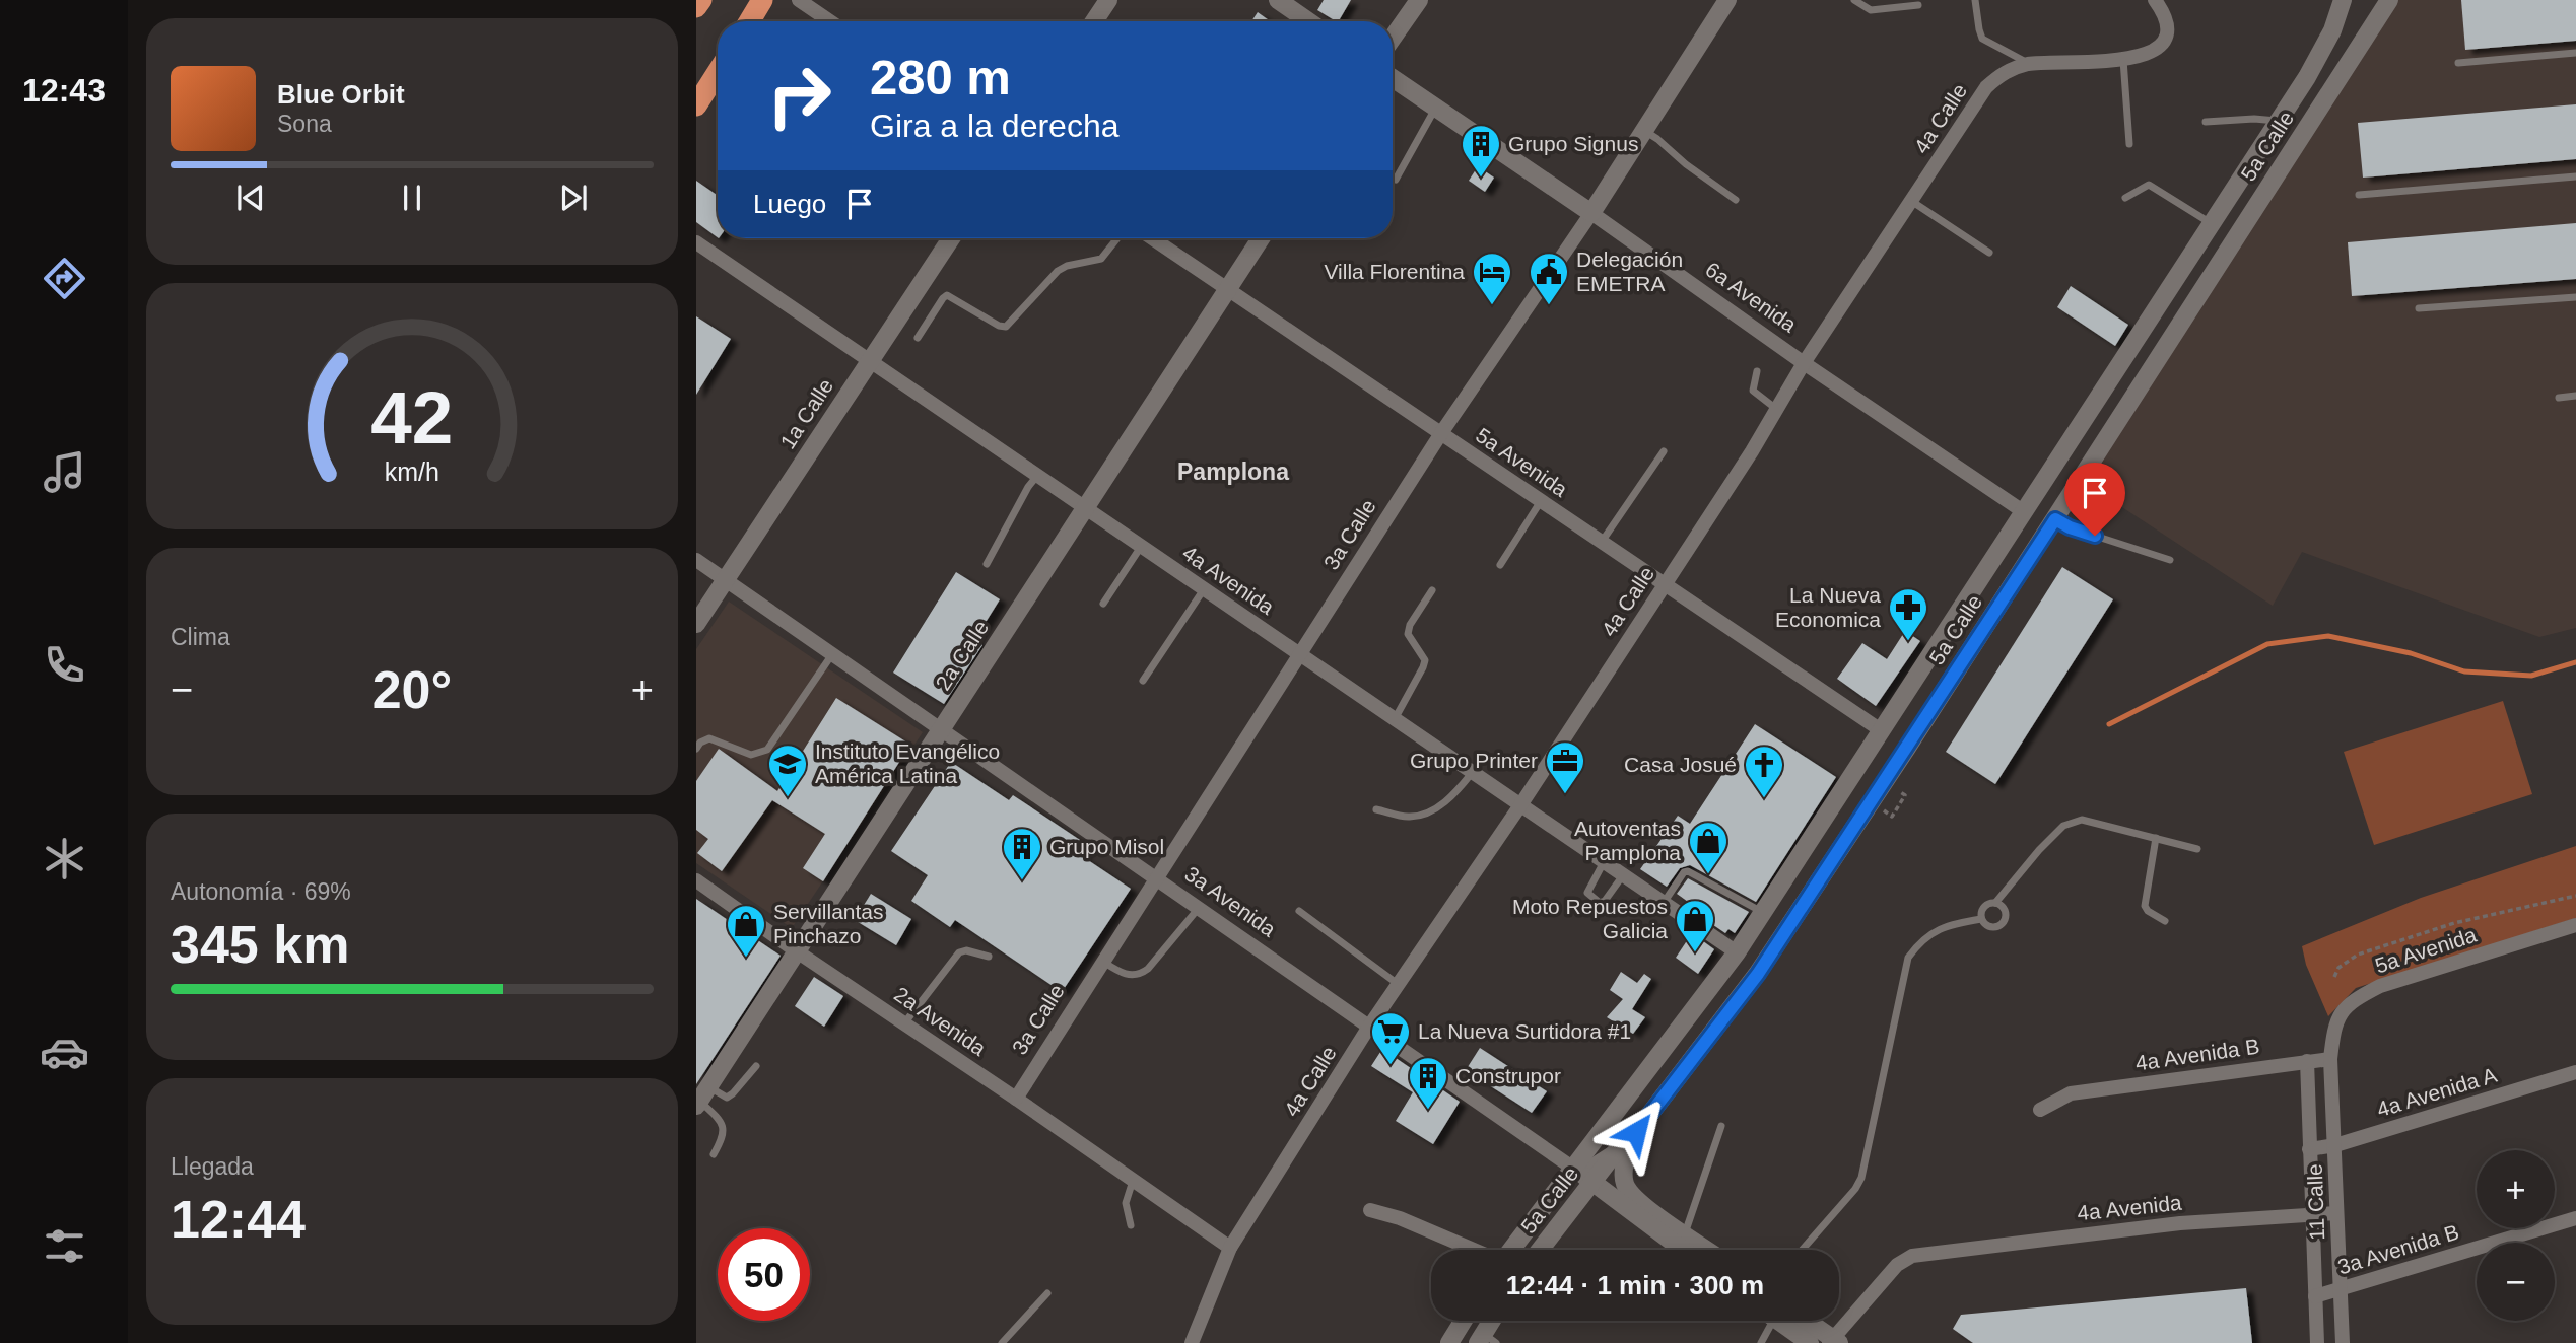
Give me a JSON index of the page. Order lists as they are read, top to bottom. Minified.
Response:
{"streets":{"main road":["5a Calle","6a Avenida","1a Calle","3a Calle","2a Calle","3a Avenida"],"street":["4a Calle","5a Avenida","4a Avenida","2a Avenida","4a Avenida B","4a Avenida A","11 Calle","3a Avenida B"]},"crossings":[["4a Calle","6a Avenida"],["4a Calle","5a Avenida"],["4a Calle","4a Avenida"],["4a Calle","3a Avenida"],["4a Calle","2a Avenida"],["5a Calle","6a Avenida"],["5a Calle","5a Avenida"],["5a Calle","4a Avenida"],["5a Calle","3a Avenida"],["6a Avenida","3a Calle"],["1a Calle","4a Avenida"],["1a Calle","3a Avenida"],["5a Avenida","3a Calle"],["5a Avenida","2a Calle"],["5a Avenida","4a Avenida B"],["5a Avenida","11 Calle"],["3a Calle","4a Avenida"],["3a Calle","3a Avenida"],["3a Calle","2a Avenida"],["4a Avenida","2a Calle"],["4a Avenida","11 Calle"],["2a Calle","3a Avenida"],["2a Calle","2a Avenida"],["4a Avenida B","11 Calle"],["4a Avenida A","11 Calle"],["11 Calle","3a Avenida B"]],"districts":["Pamplona"],"places":{"building":["Grupo Signus","Grupo Misol","Construpor"],"hotel":["Villa Florentina"],"public building":["Delegación EMETRA"],"pharmacy":["La Nueva Economica"],"office":["Grupo Printer"],"school or university":["Instituto Evangélico América Latina"],"church":["Casa Josué"],"shop":["Autoventas Pamplona","Moto Repuestos Galicia","Servillantas Pinchazo"],"supermarket":["La Nueva Surtidora #1"]},"page":{"tabs":"12:43","turn":["280 m","Gira a la derecha"],"song":["Blue Orbit","Sona"],"then":"Luego","tile":["Clima",["Autonomía · 69%","345 km"],["Llegada","12:44"]],"heat":["−","20°","+"],"map_buttons":["+","−"],"limit":"50","trip":"12:44 · 1 min · 300 m","gauge":["42","km/h"]}}
